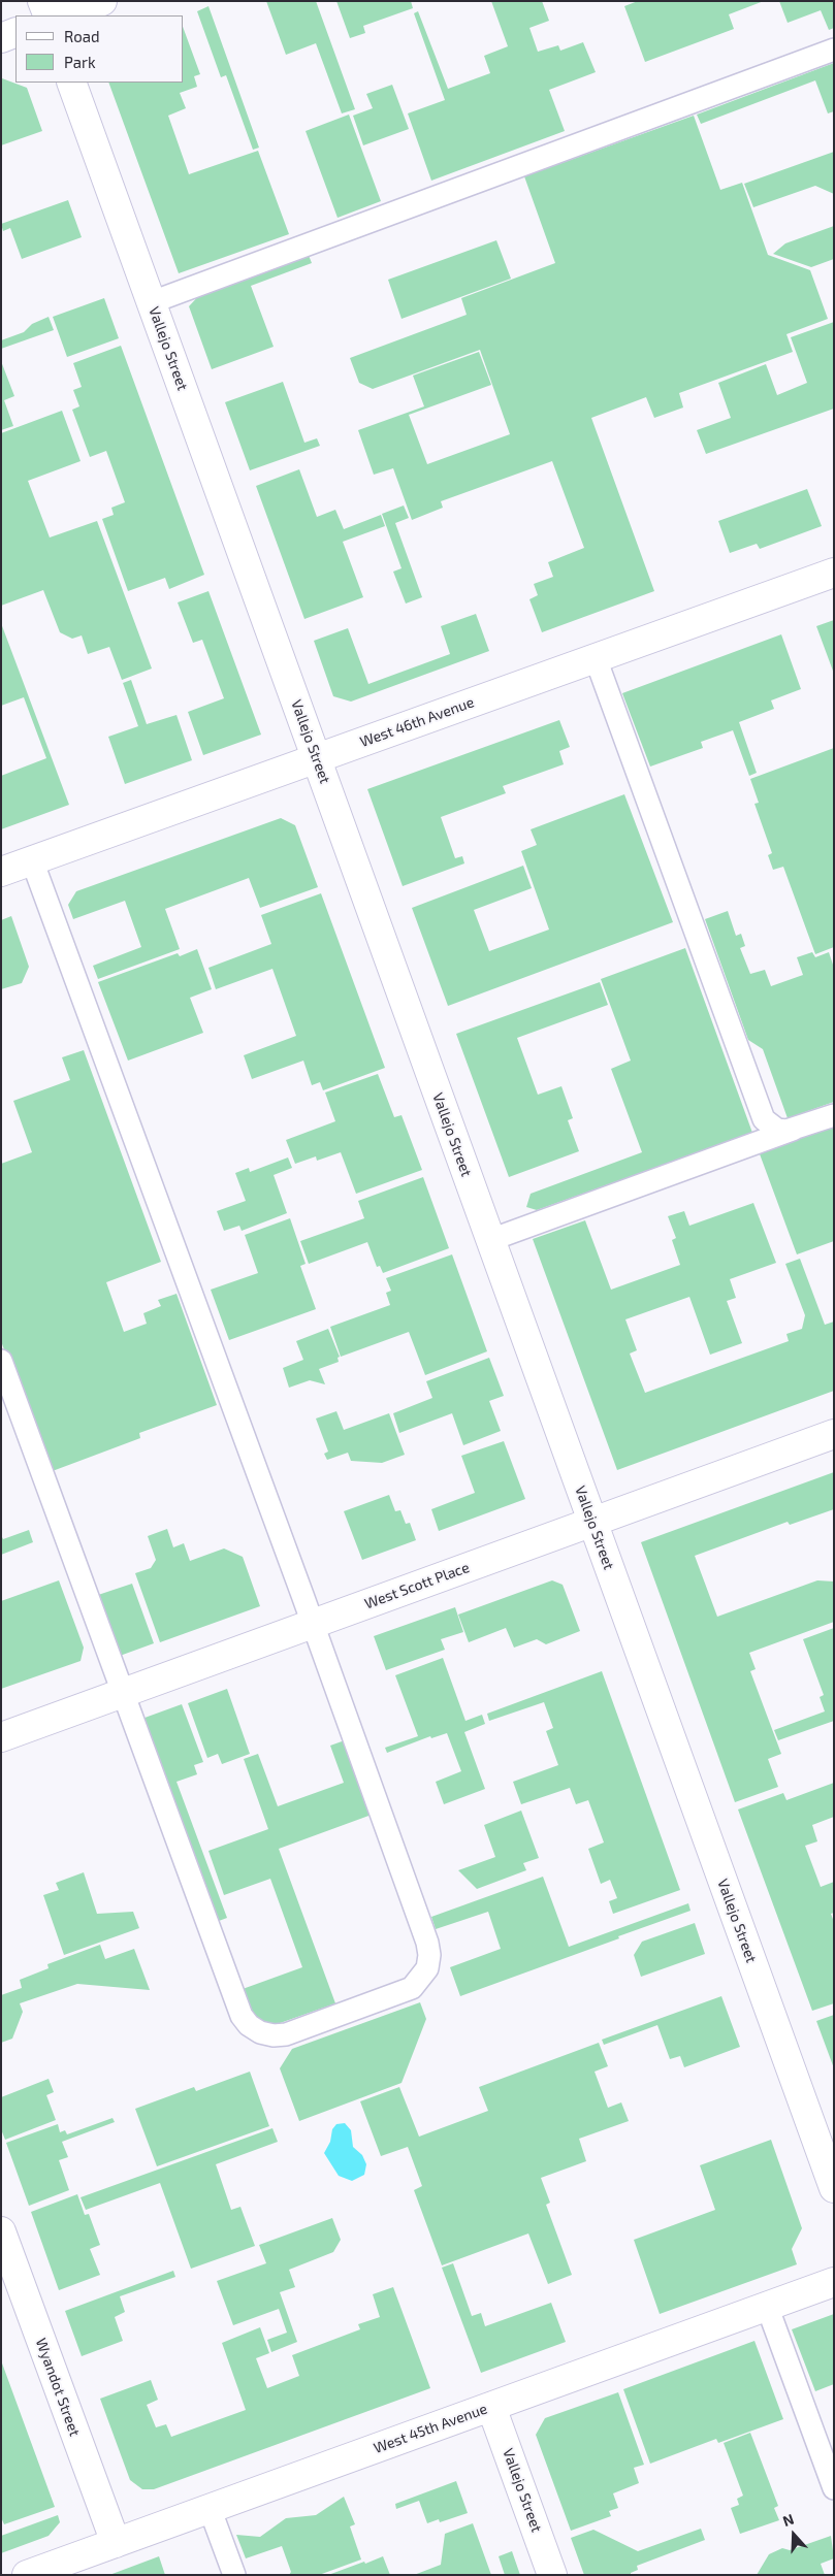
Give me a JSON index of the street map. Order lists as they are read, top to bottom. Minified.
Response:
{"streets":{"street":["Vallejo Street","West 46th Avenue","West Scott Place","Wyandot Street","West 45th Avenue"]},"crossings":[["Vallejo Street","West 46th Avenue"],["Vallejo Street","West Scott Place"],["Vallejo Street","West 45th Avenue"],["Wyandot Street","West 45th Avenue"]],"legend":["Road","Park"],"north":"top"}
